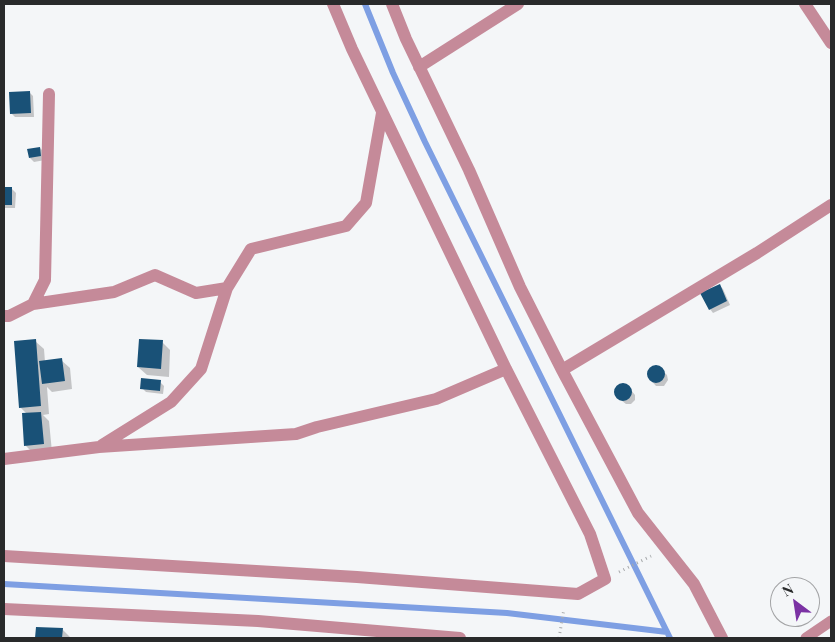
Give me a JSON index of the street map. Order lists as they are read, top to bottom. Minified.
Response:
{"north":"top left"}
